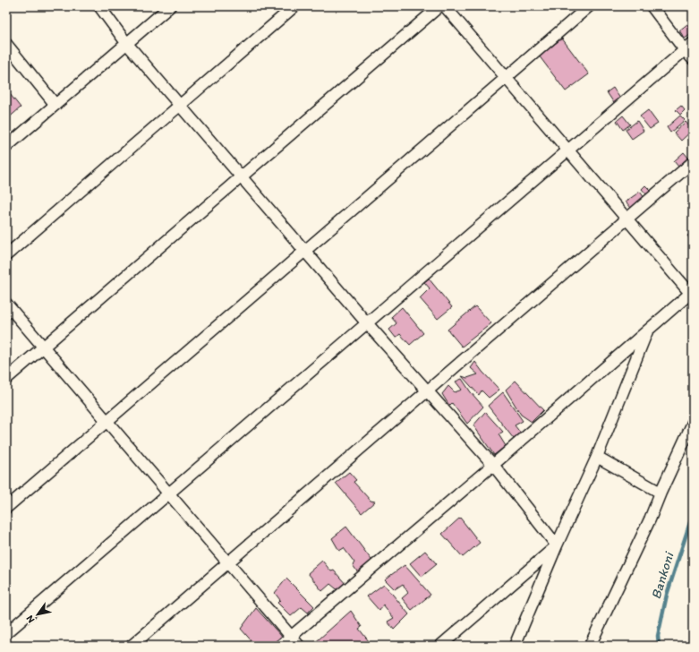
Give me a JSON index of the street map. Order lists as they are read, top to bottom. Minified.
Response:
{"water":["Bankoni"],"north":"bottom left"}
